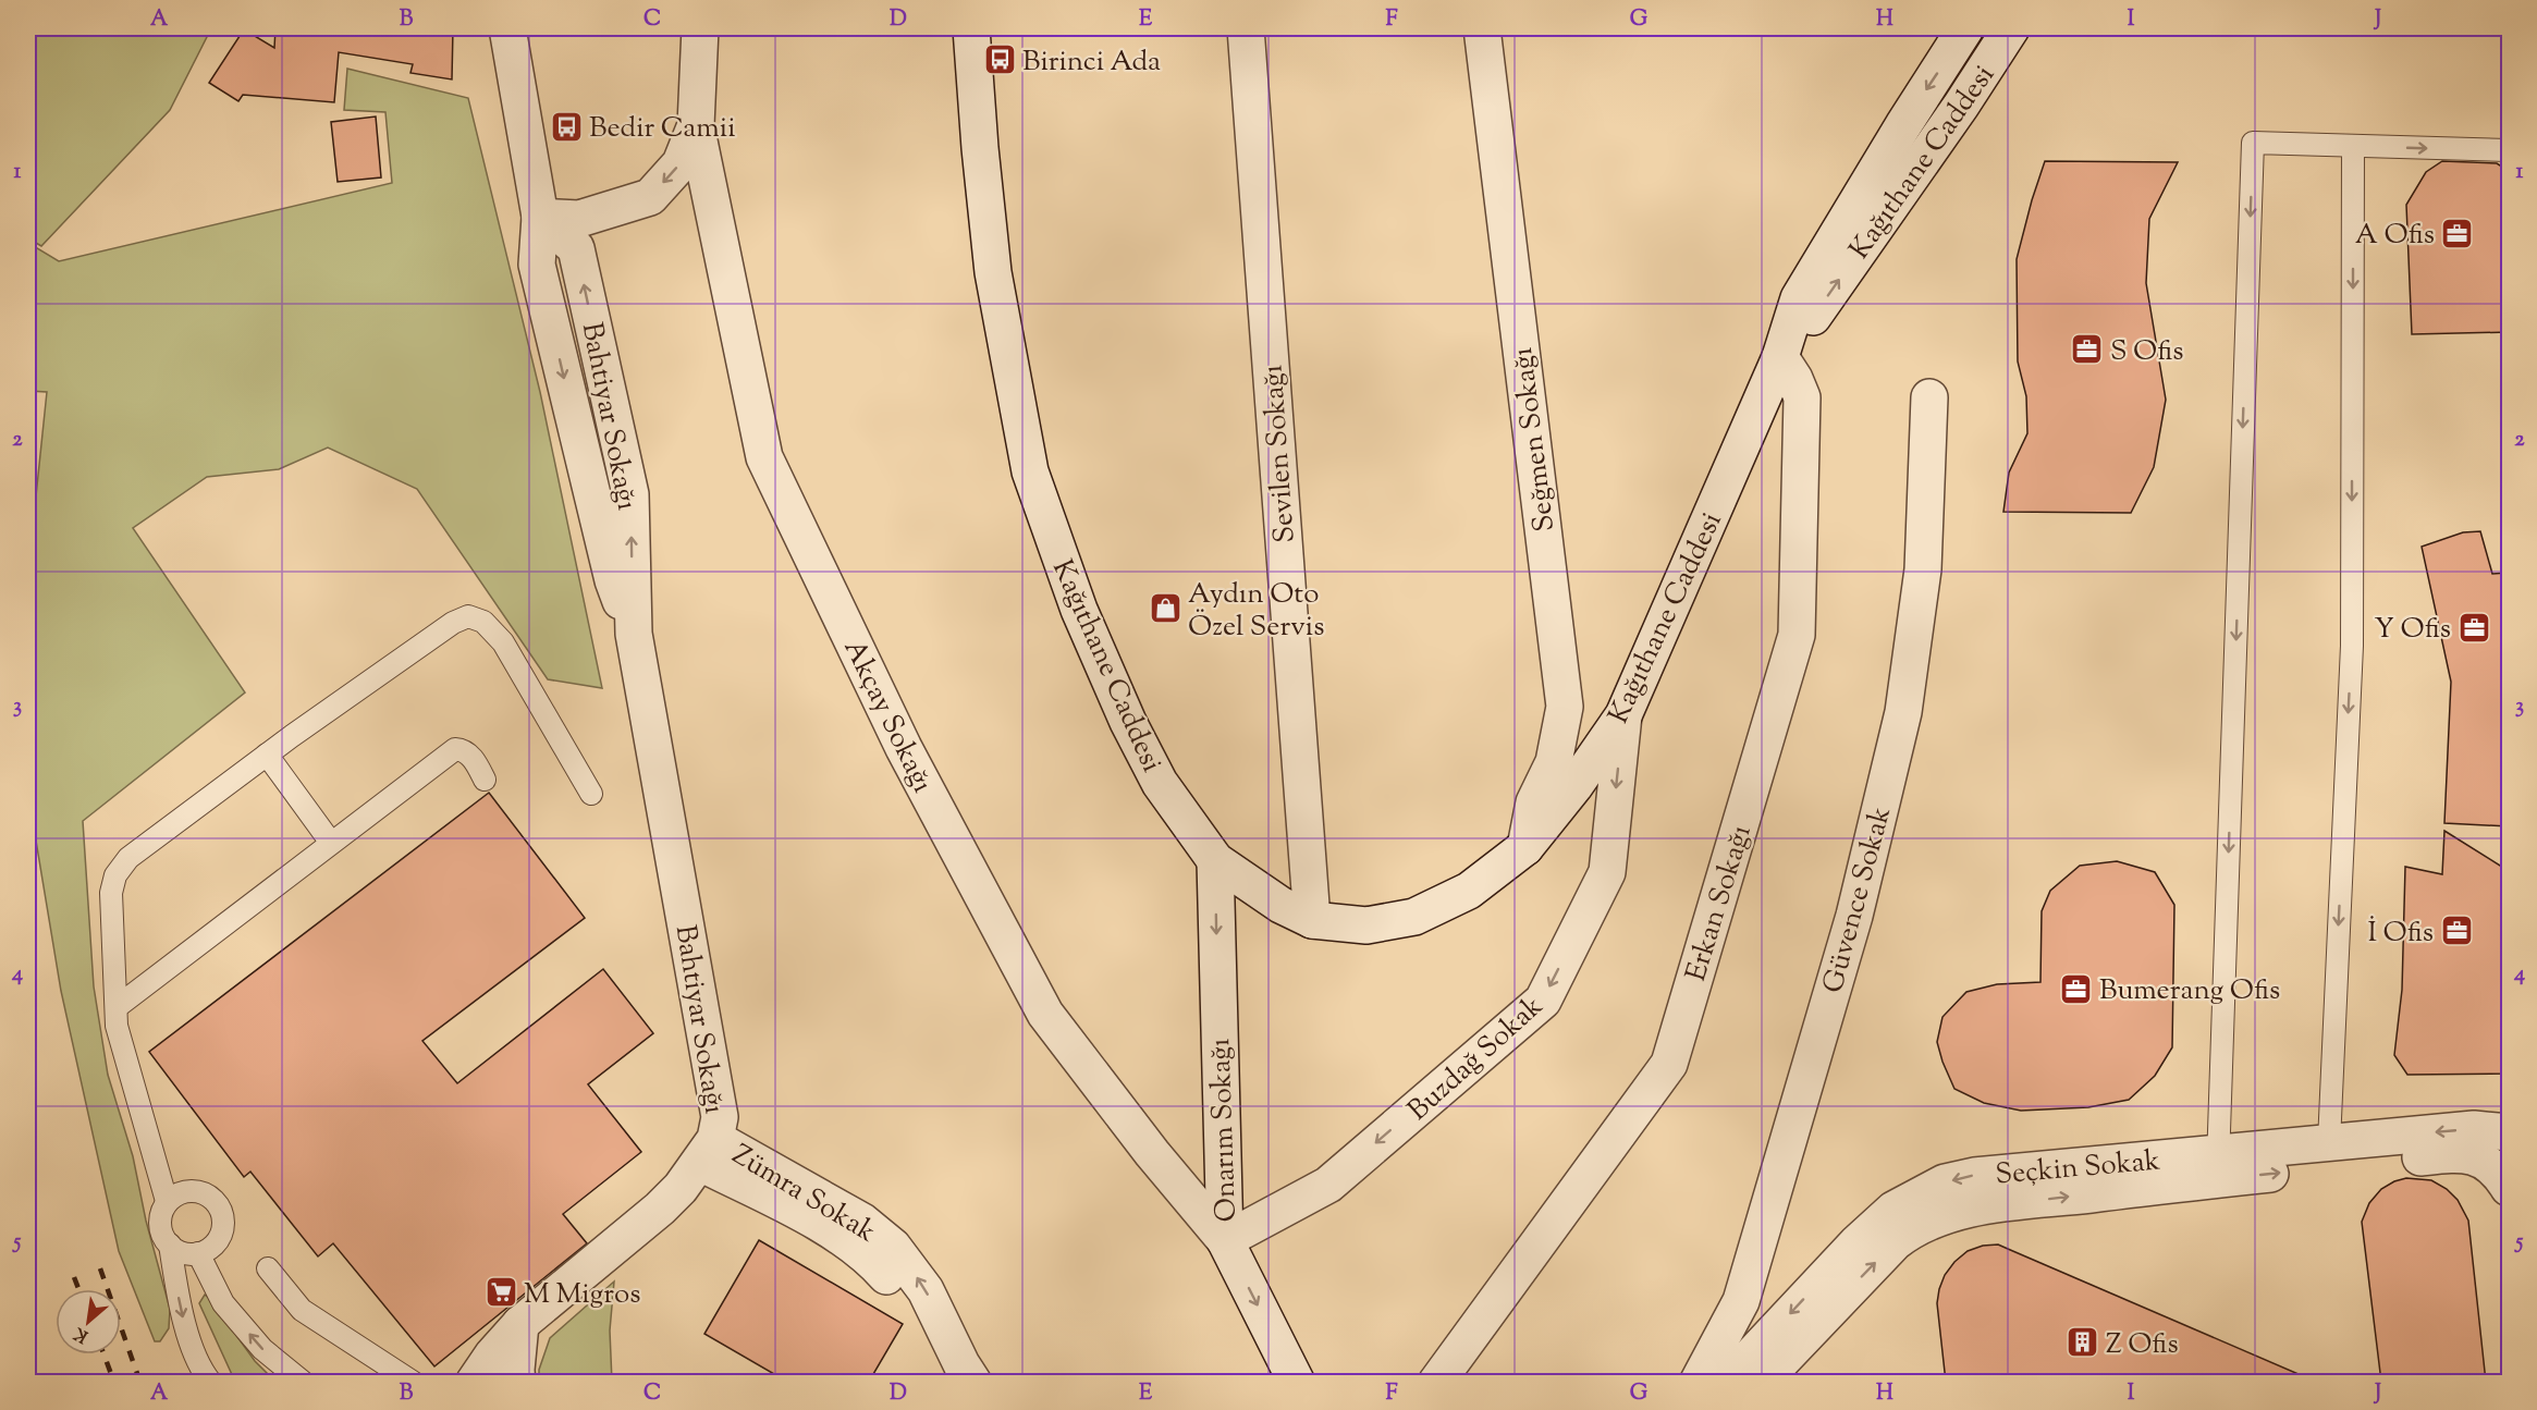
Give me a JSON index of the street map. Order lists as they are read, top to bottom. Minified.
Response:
{"streets":{"street":["Kağıthane Caddesi","Bahtiyar Sokağı","Seğmen Sokağı","Sevilen Sokağı","Akçay Sokağı","Güvence Sokak","Erkan Sokağı","Buzdağ Sokak","Onarım Sokağı","Seçkin Sokak","Zümra Sokak"]},"crossings":[["Kağıthane Caddesi","Seğmen Sokağı"],["Kağıthane Caddesi","Sevilen Sokağı"],["Kağıthane Caddesi","Erkan Sokağı"],["Kağıthane Caddesi","Buzdağ Sokak"],["Kağıthane Caddesi","Onarım Sokağı"],["Bahtiyar Sokağı","Zümra Sokak"],["Akçay Sokağı","Buzdağ Sokak"],["Akçay Sokağı","Onarım Sokağı"],["Buzdağ Sokak","Onarım Sokağı"]],"one_way":["Buzdağ Sokak","Onarım Sokağı"],"places":{"bus stop":["Birinci Ada","Bedir Camii"],"office":["A Ofis","S Ofis","Y Ofis","İ Ofis","Bumerang Ofis"],"shop":["Aydın Oto Özel Servis"],"supermarket":["M Migros"],"building":["Z Ofis"]},"north":"bottom left","grid":{"columns":["A","B","C","D","E","F","G","H","I","J"],"rows":["1","2","3","4","5"]}}
